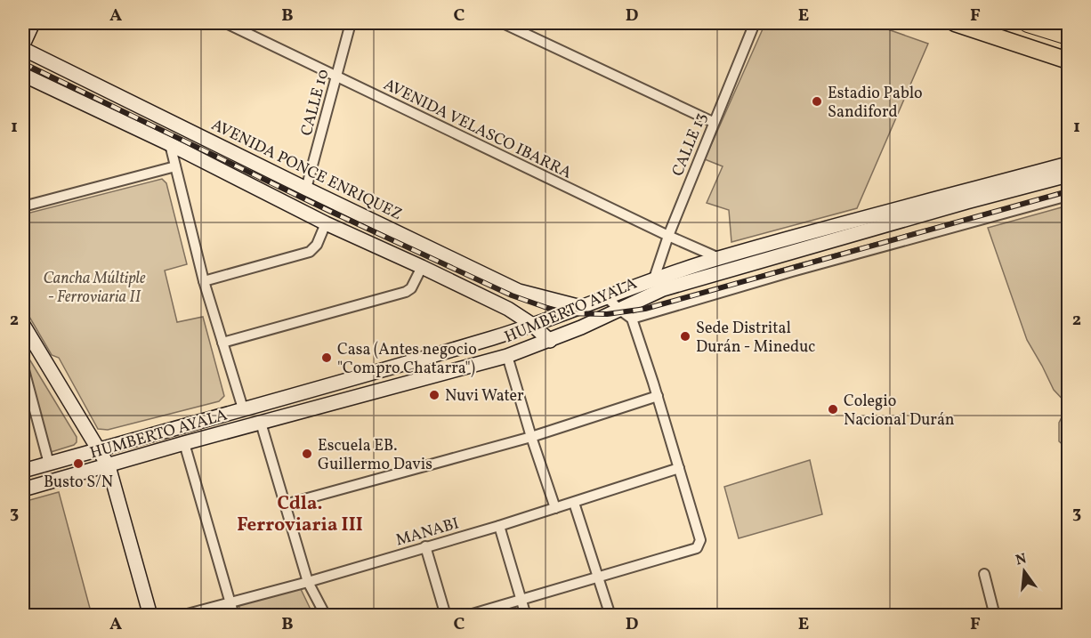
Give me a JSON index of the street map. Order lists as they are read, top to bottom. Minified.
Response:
{"streets":{"street":["CALLE 10","AVENIDA VELASCO IBARRA","CALLE 13","AVENIDA PONCE ENRIQUEZ","HUMBERTO AYALA","MANABI"]},"crossings":[["CALLE 10","AVENIDA VELASCO IBARRA"],["CALLE 10","AVENIDA PONCE ENRIQUEZ"],["AVENIDA VELASCO IBARRA","CALLE 13"],["AVENIDA VELASCO IBARRA","HUMBERTO AYALA"],["CALLE 13","HUMBERTO AYALA"],["AVENIDA PONCE ENRIQUEZ","HUMBERTO AYALA"]],"districts":["Cdla. Ferroviaria III"],"parks":["Cancha Múltiple - Ferroviaria II"],"places":["Estadio Pablo Sandiford","Sede Distrital Durán - Mineduc","Casa (Antes negocio \"Compro Chatarra\")","Nuvi Water","Colegio Nacional Durán","Escuela EB. Guillermo Davis","Busto S/N"],"north":"top","grid":{"columns":["A","B","C","D","E","F"],"rows":["1","2","3"]}}
